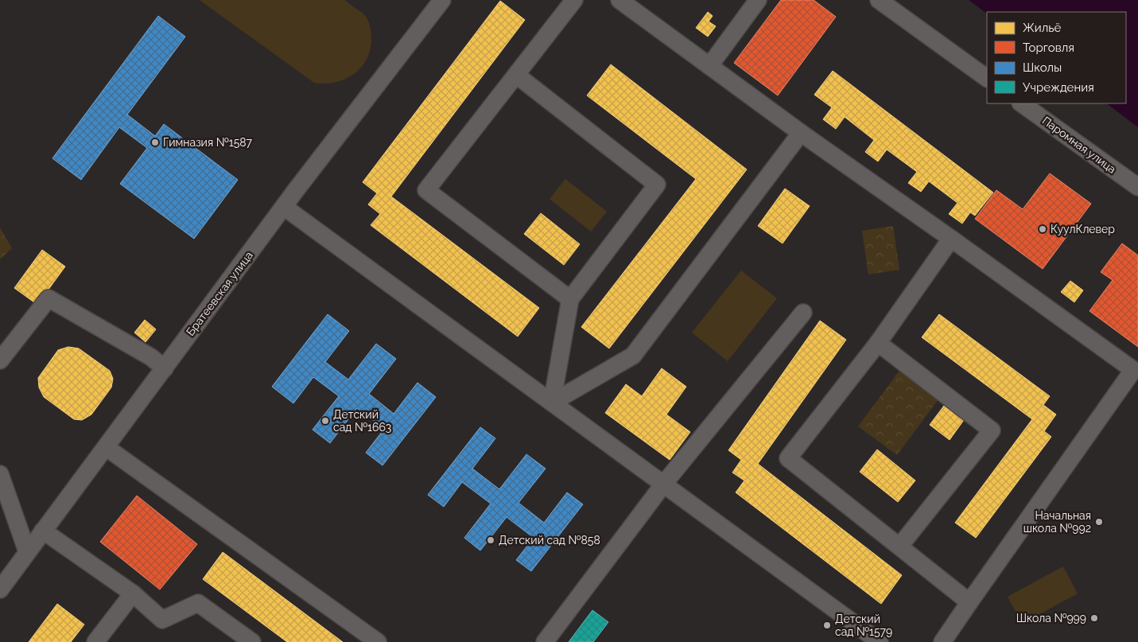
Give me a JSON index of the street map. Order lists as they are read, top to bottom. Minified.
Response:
{"streets":{"street":["Паромная улица","Братеевская улица"]},"places":["Гимназия №1587","КуулКлевер","Детский сад №1663","Начальная школа №992","Детский сад №858","Школа №999","Детский сад №1579"],"legend":["Жильё","Торговля","Школы","Учреждения"]}
